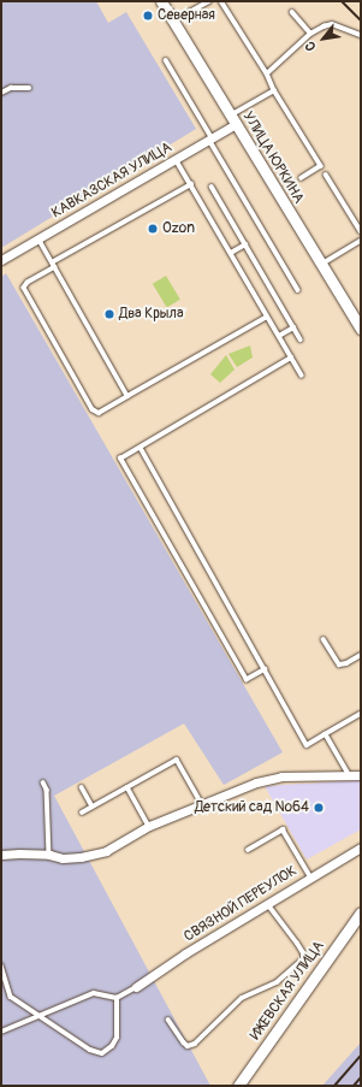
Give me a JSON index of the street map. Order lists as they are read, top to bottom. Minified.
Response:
{"streets":{"main road":["УЛИЦА ЮРКИНА","ИЖЕВСКАЯ УЛИЦА"],"street":["КАВКАЗСКАЯ УЛИЦА","СВЯЗНОЙ ПЕРЕУЛОК"]},"crossings":[["УЛИЦА ЮРКИНА","КАВКАЗСКАЯ УЛИЦА"]],"places":["Северная","Ozon","Два Крыла","Детский сад №64"],"north":"bottom left"}
